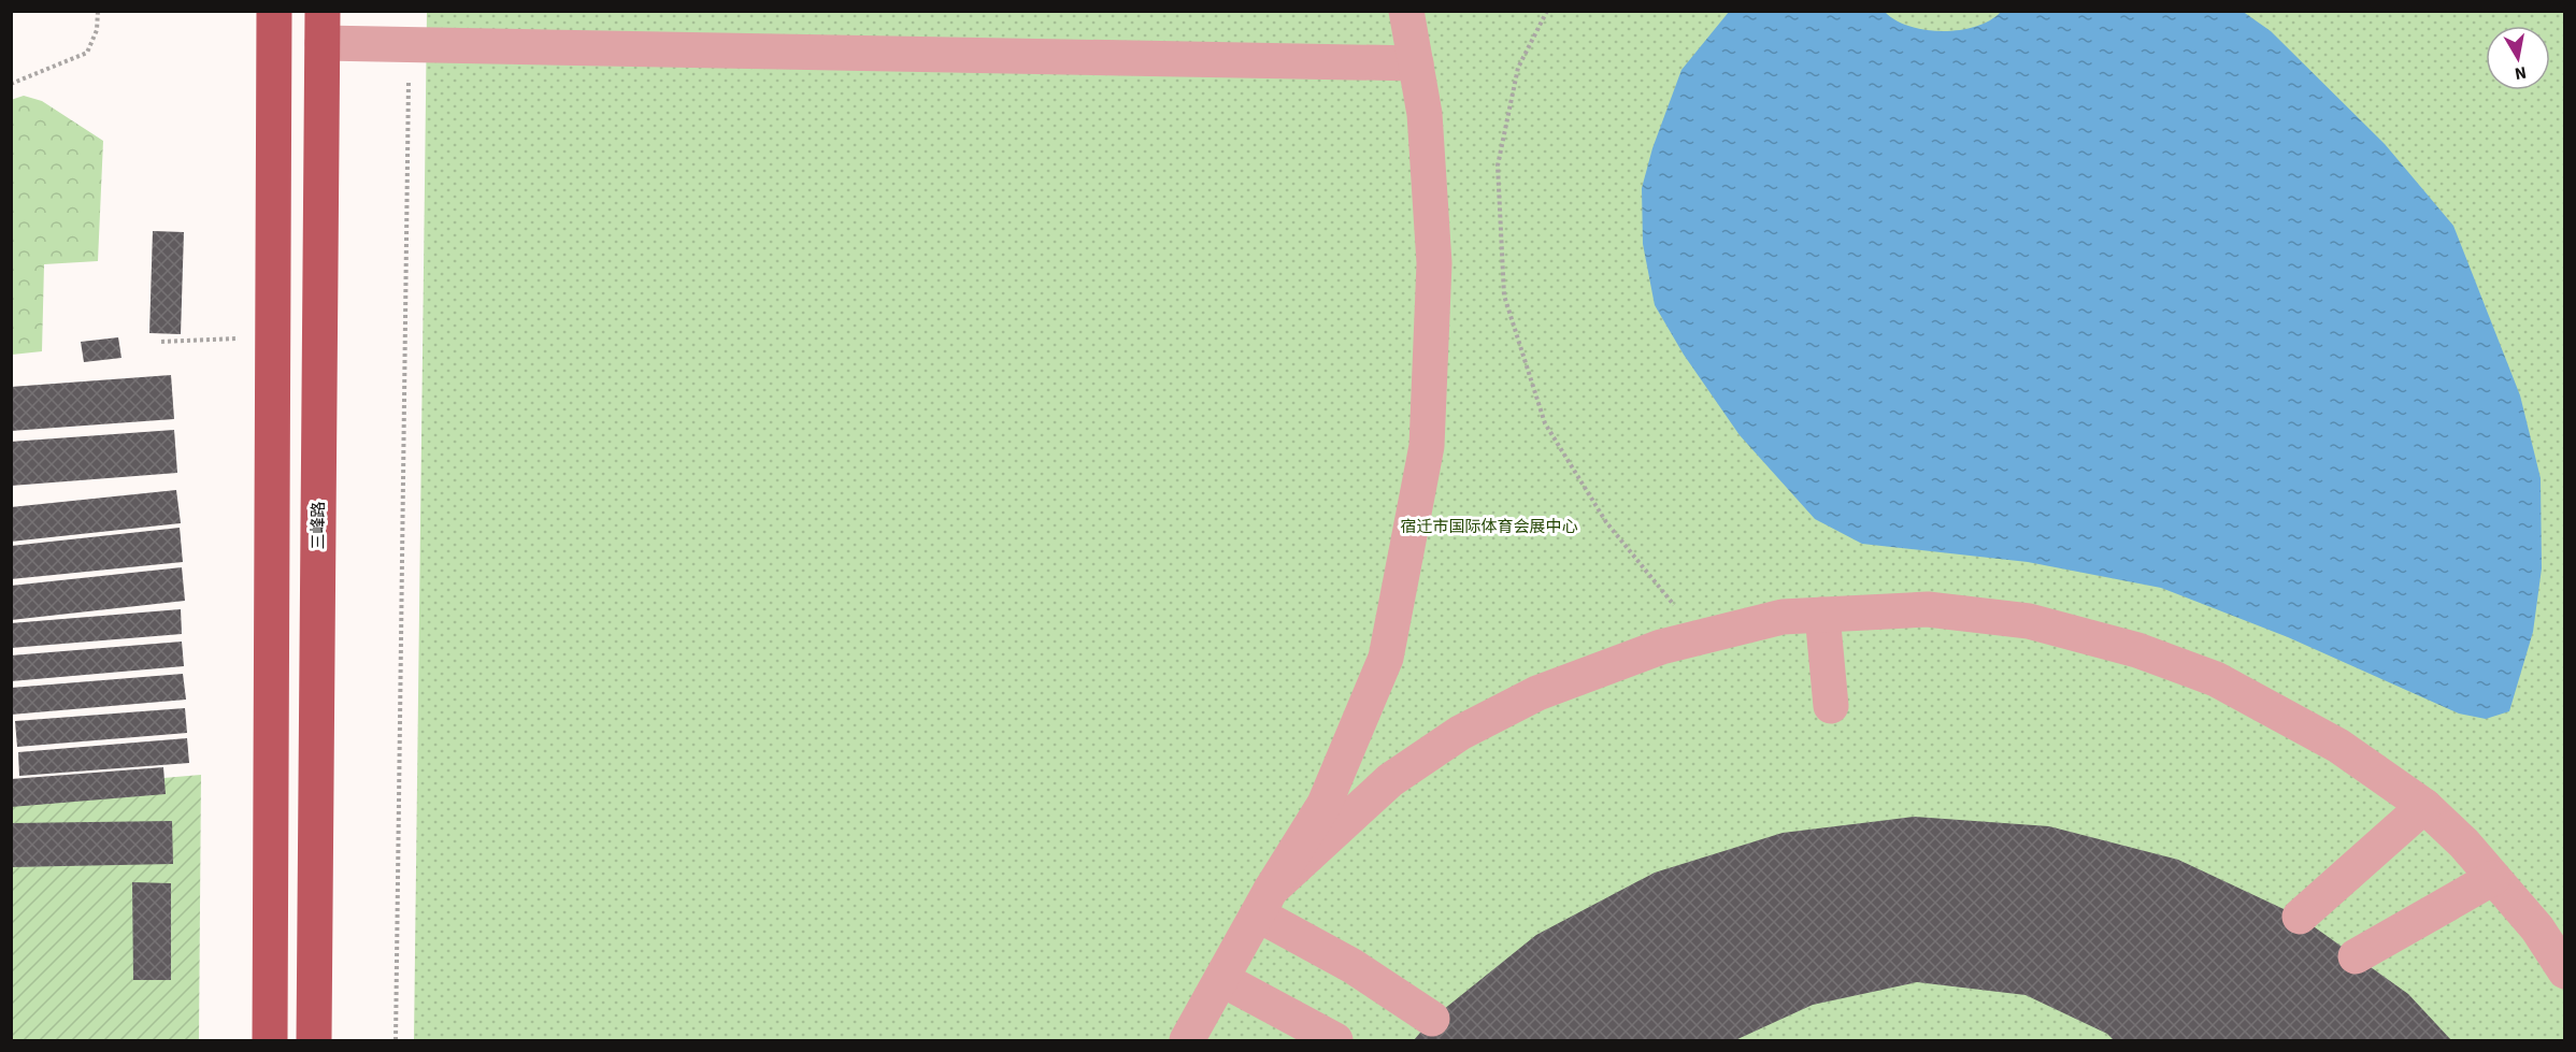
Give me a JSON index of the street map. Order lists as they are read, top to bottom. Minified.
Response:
{"streets":{"main road":["三峰路"]},"parks":["宿迁市国际体育会展中心"],"north":"bottom"}
